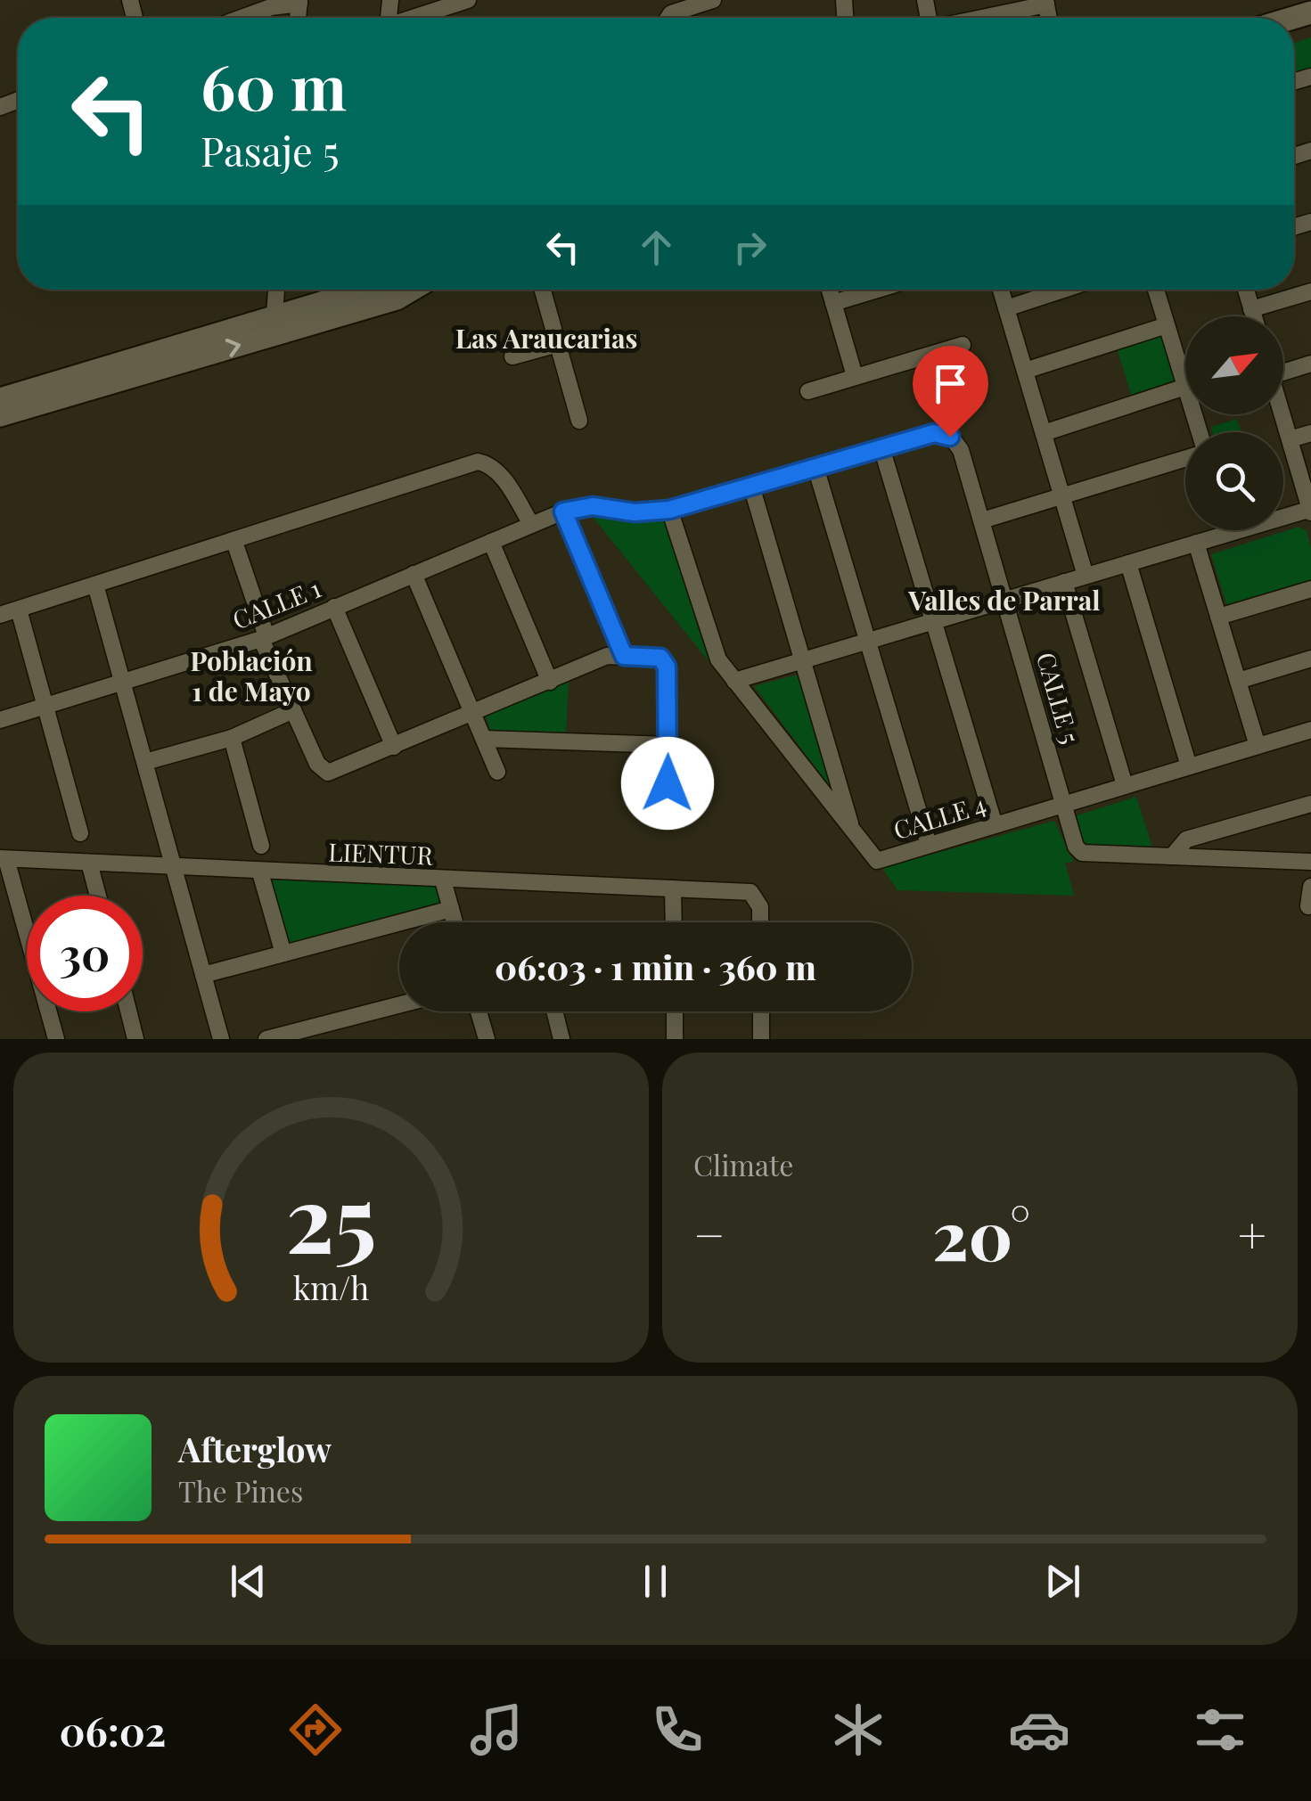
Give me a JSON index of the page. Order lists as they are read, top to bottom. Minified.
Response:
{"streets":{"street":["CALLE 1","CALLE 5","CALLE 4","LIENTUR"]},"crossings":[["CALLE 1","CALLE 5"],["CALLE 5","CALLE 4"]],"districts":["Las Araucarias","Valles de Parral","Población 1 de Mayo"],"north":"top right","page":{"turn":["60 m","Pasaje 5"],"limit":"30","trip":"06:03 · 1 min · 360 m","tile":"Climate","heat":["−","20°","+"],"song":["Afterglow","The Pines"],"tabs":"06:02","gauge":["25","km/h"]}}
